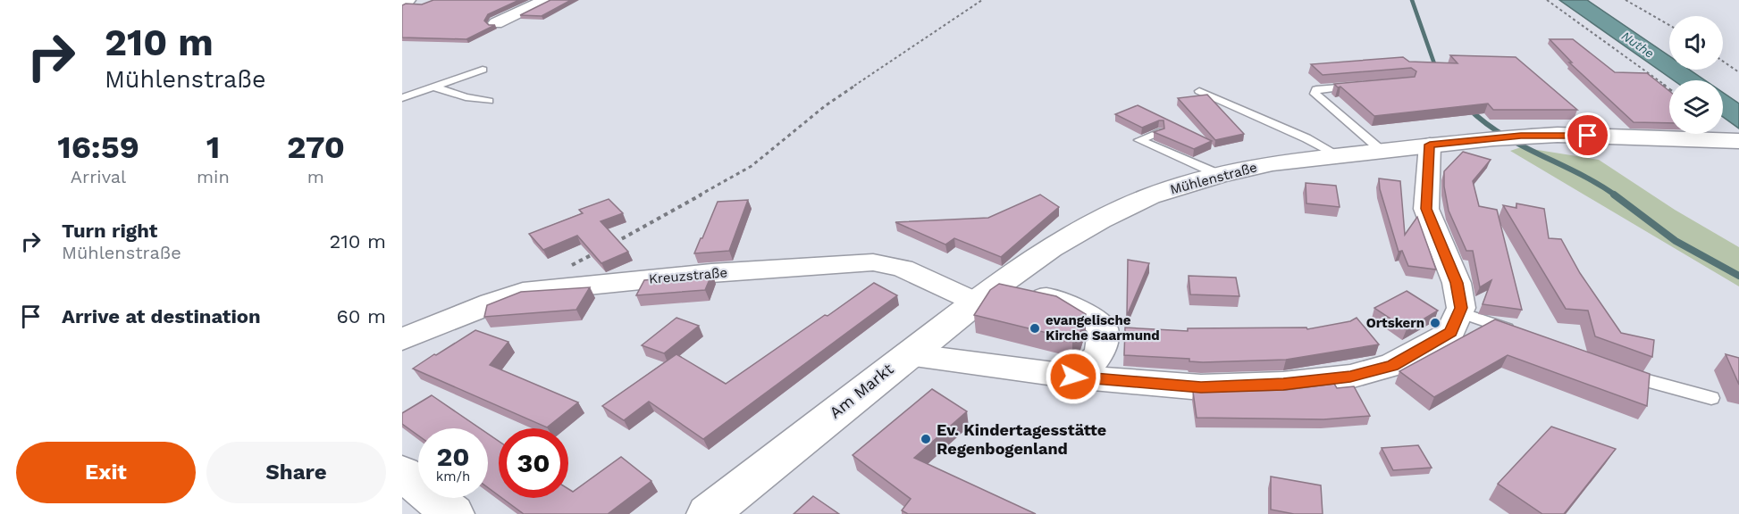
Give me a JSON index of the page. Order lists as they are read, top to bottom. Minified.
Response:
{"streets":{"main road":["Mühlenstraße","Am Markt"],"street":["Kreuzstraße"]},"crossings":[["Mühlenstraße","Kreuzstraße"],["Mühlenstraße","Am Markt"],["Kreuzstraße","Am Markt"]],"water":["Nuthe"],"places":["Ortskern","evangelische Kirche Saarmund","Ev. Kindertagesstätte Regenbogenland"],"page":{"turn":["210 m","Mühlenstraße"],"eta":["16:59","Arrival","1","min","270","m"],"list":[{"name":"Turn right","note":"Mühlenstraße","value":"210 m"},{"name":"Arrive at destination","value":"60 m"}],"speed":"20 km/h","limit":"30","buttons":["Exit","Share"]}}
